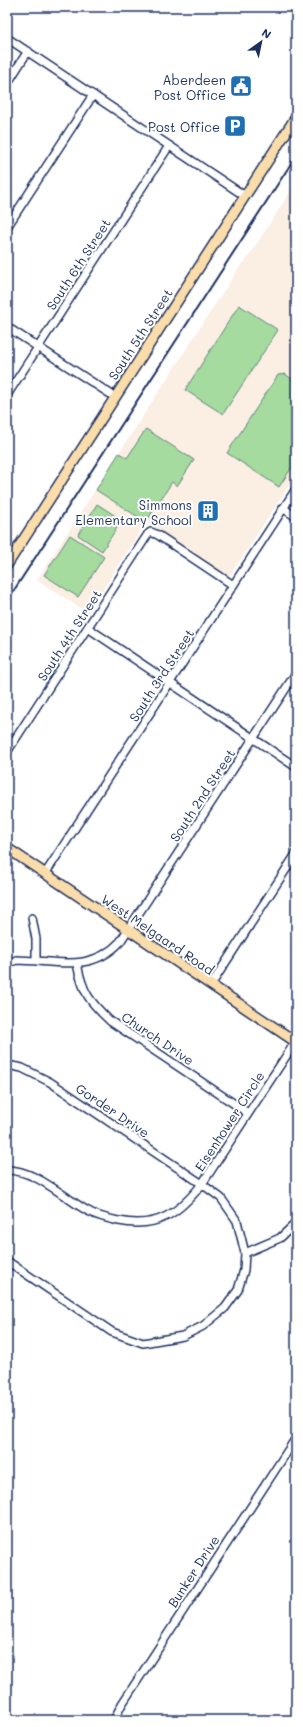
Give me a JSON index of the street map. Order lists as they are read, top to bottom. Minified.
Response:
{"streets":{"main road":["South 5th Street","West Melgaard Road"],"street":["South 6th Street","South 4th Street","South 3rd Street","South 2nd Street","Church Drive","Gorder Drive","Eisenhower Circle","Bunker Drive"]},"crossings":[["South 4th Street","South 3rd Street"],["South 3rd Street","West Melgaard Road"],["South 2nd Street","West Melgaard Road"],["West Melgaard Road","Eisenhower Circle"],["Church Drive","Eisenhower Circle"],["Gorder Drive","Eisenhower Circle"]],"places":{"public building":["Aberdeen Post Office"],"parking":["Post Office"],"building":["Simmons Elementary School"]},"north":"top right"}
